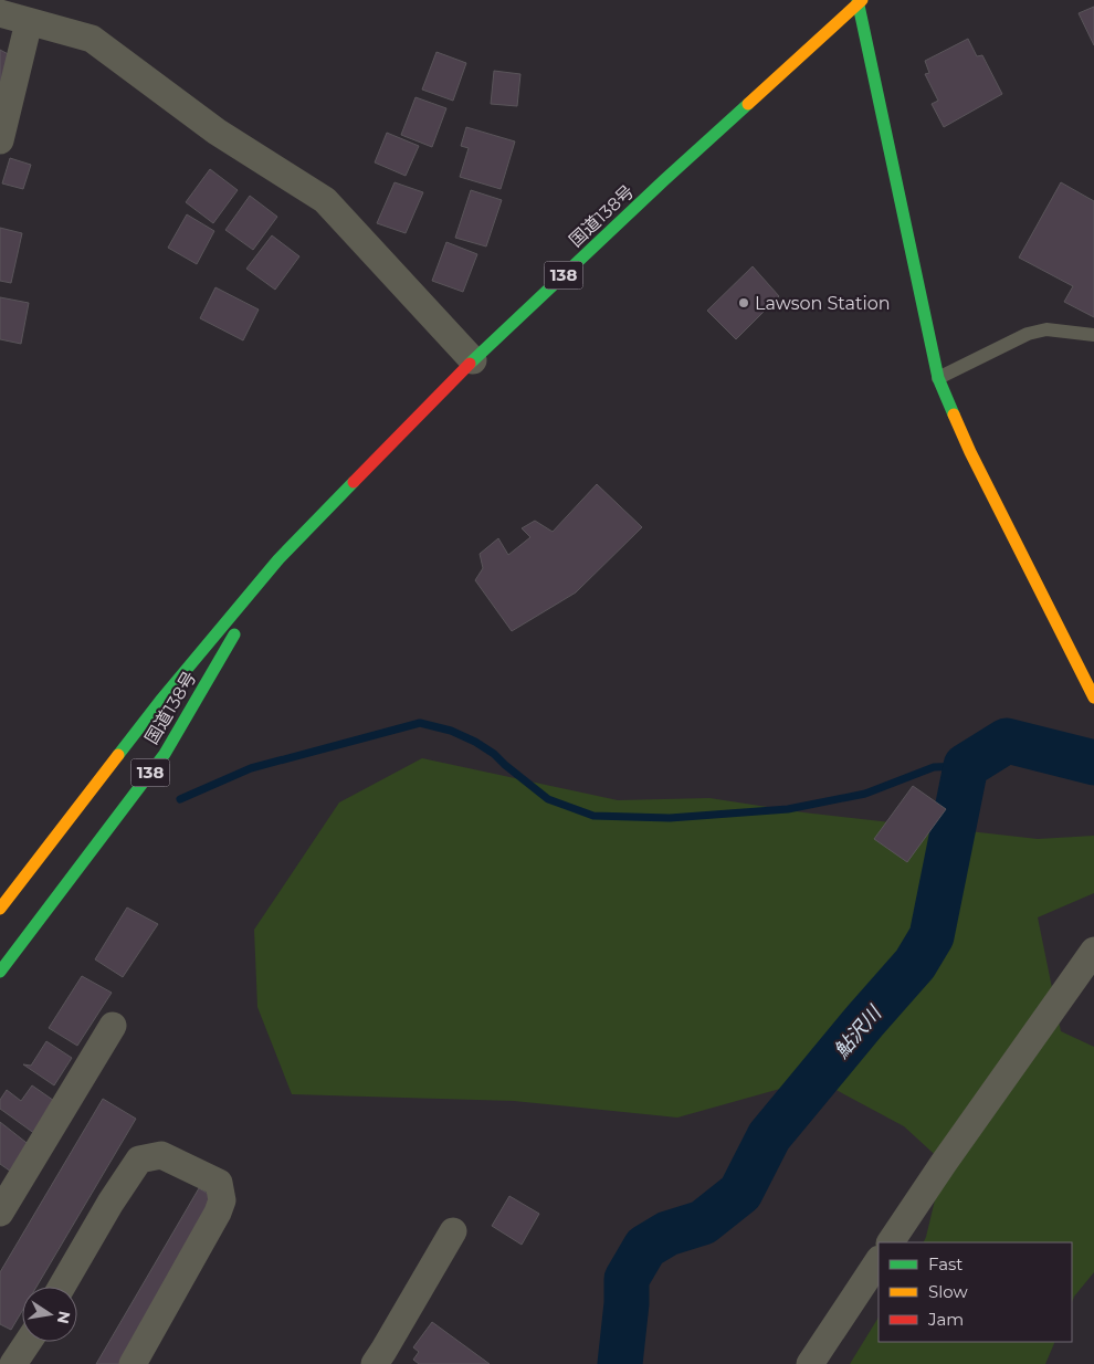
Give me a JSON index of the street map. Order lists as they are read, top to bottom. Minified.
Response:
{"streets":{"main road":["国道138号","138"]},"water":["鮎沢川"],"places":["Lawson Station"],"legend":["Fast","Slow","Jam"],"north":"right"}
